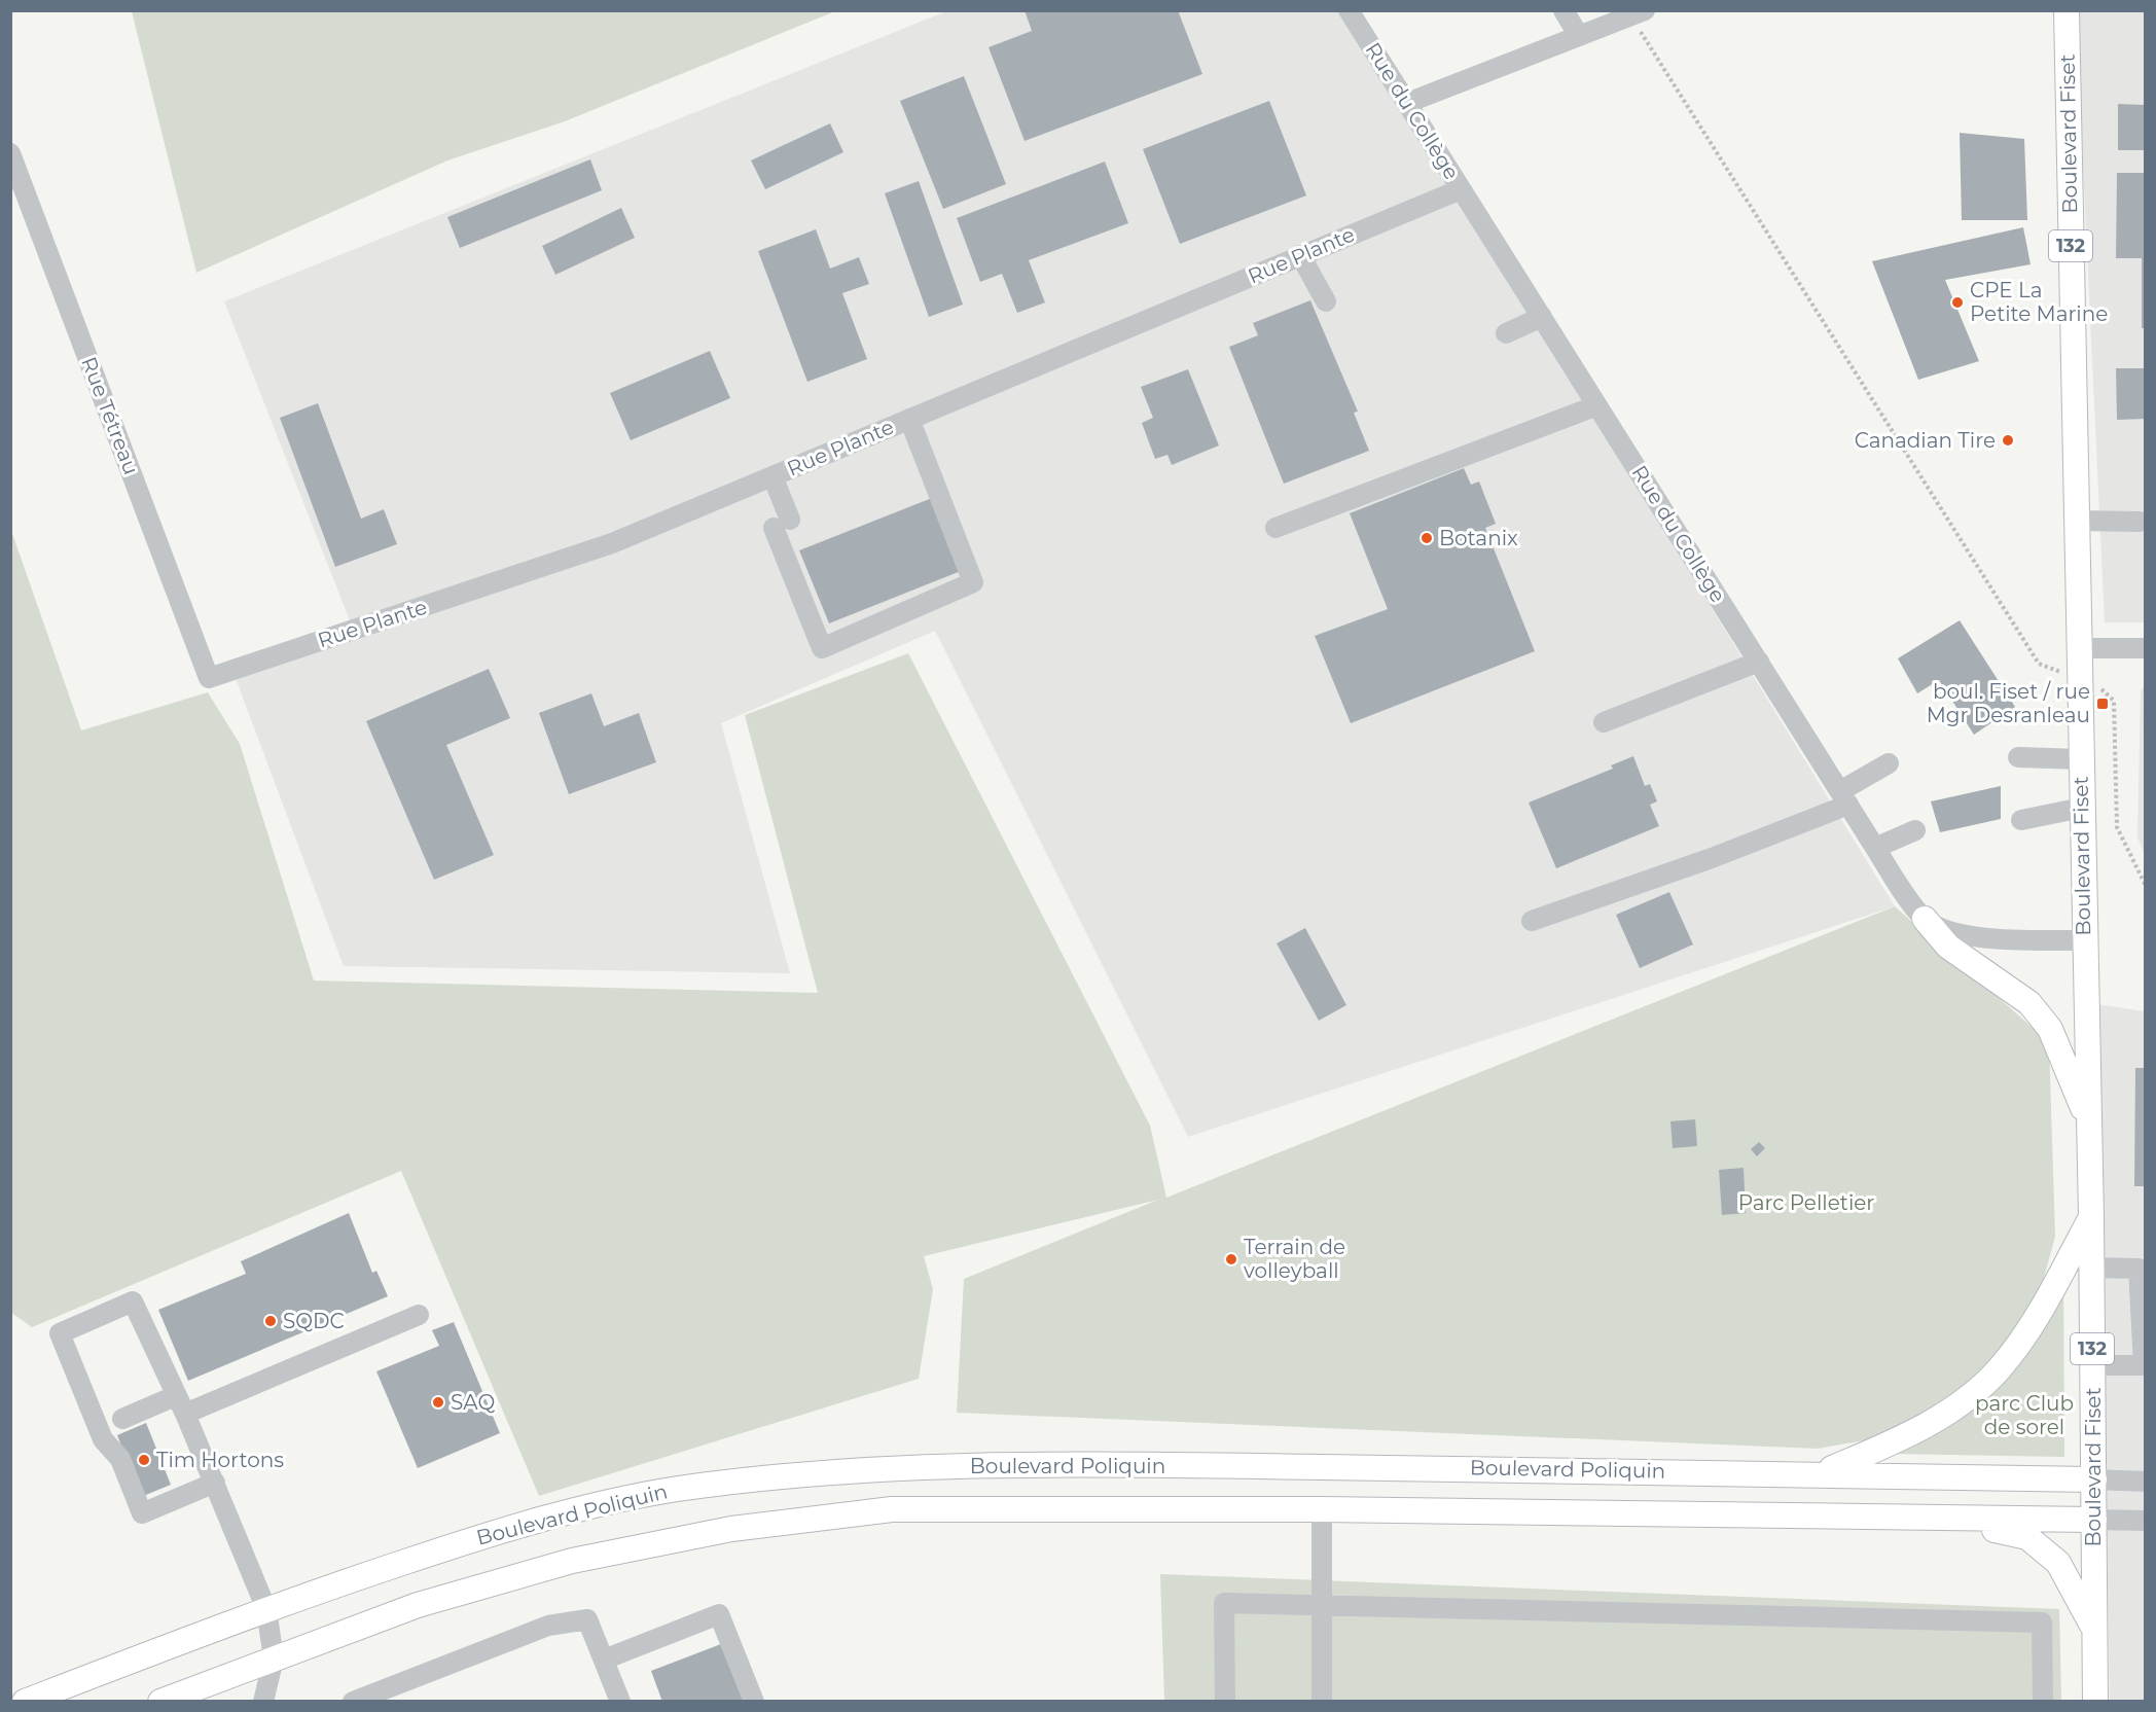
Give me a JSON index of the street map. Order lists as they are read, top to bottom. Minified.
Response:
{"streets":{"main road":["Boulevard Fiset","132","Boulevard Poliquin"],"street":["Rue du Collège","Rue Plante","Rue Tétreau"]},"crossings":[["Rue du Collège","Rue Plante"],["Boulevard Fiset","Boulevard Poliquin"],["Rue Plante","Rue Tétreau"]],"parks":["Parc Pelletier","parc Club de sorel"],"places":{"other":["CPE La Petite Marine","Canadian Tire","Botanix","Terrain de volleyball","SQDC","SAQ","Tim Hortons"],"transit":["boul. Fiset / rue Mgr Desranleau"]}}
